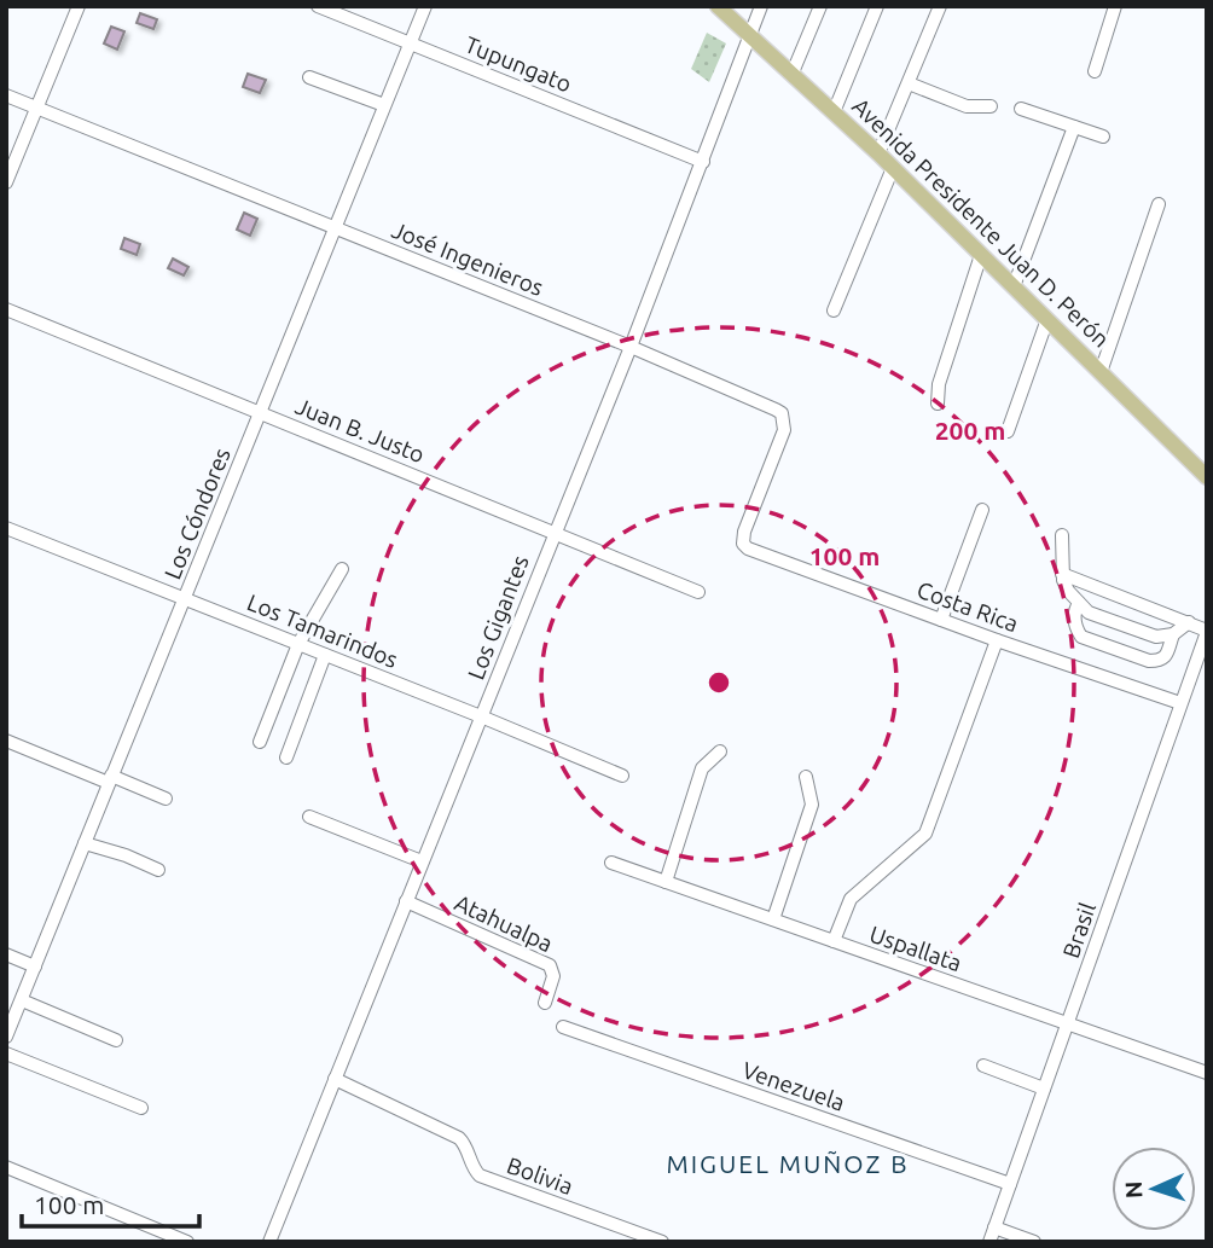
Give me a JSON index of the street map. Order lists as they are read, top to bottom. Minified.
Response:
{"streets":{"main road":["Avenida Presidente Juan D. Perón"],"street":["Tupungato","José Ingenieros","Juan B. Justo","Los Cóndores","Costa Rica","Los Gigantes","Los Tamarindos","Atahualpa","Brasil","Uspallata","Venezuela","Bolivia"]},"crossings":[["Tupungato","Los Cóndores"],["Tupungato","Los Gigantes"],["Avenida Presidente Juan D. Perón","Los Gigantes"],["José Ingenieros","Los Cóndores"],["José Ingenieros","Costa Rica"],["José Ingenieros","Los Gigantes"],["Juan B. Justo","Los Cóndores"],["Juan B. Justo","Los Gigantes"],["Los Cóndores","Los Tamarindos"],["Costa Rica","Brasil"],["Los Gigantes","Los Tamarindos"],["Los Gigantes","Atahualpa"],["Los Gigantes","Bolivia"],["Brasil","Uspallata"],["Brasil","Venezuela"]],"districts":["MIGUEL MUÑOZ B"],"scale_bar":"100 m","north":"left","rings":["200 m","100 m"]}
